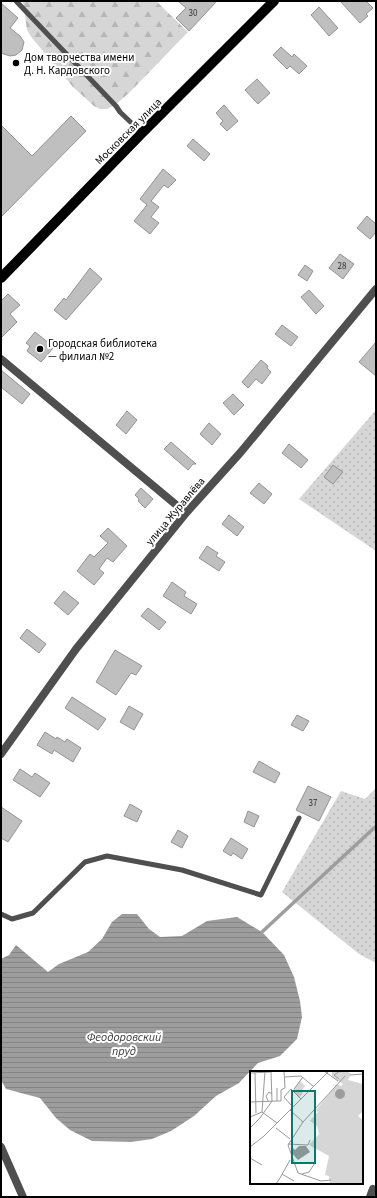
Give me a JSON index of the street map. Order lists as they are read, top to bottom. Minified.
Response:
{"streets":{"main road":["Московская улица"],"street":["улица Журавлёва"]},"water":["Феодоровский пруд"],"places":["Дом творчества имени Д. Н. Кардовского","Городская библиотека — филиал №2"],"house_numbers":["30","28","37"]}
